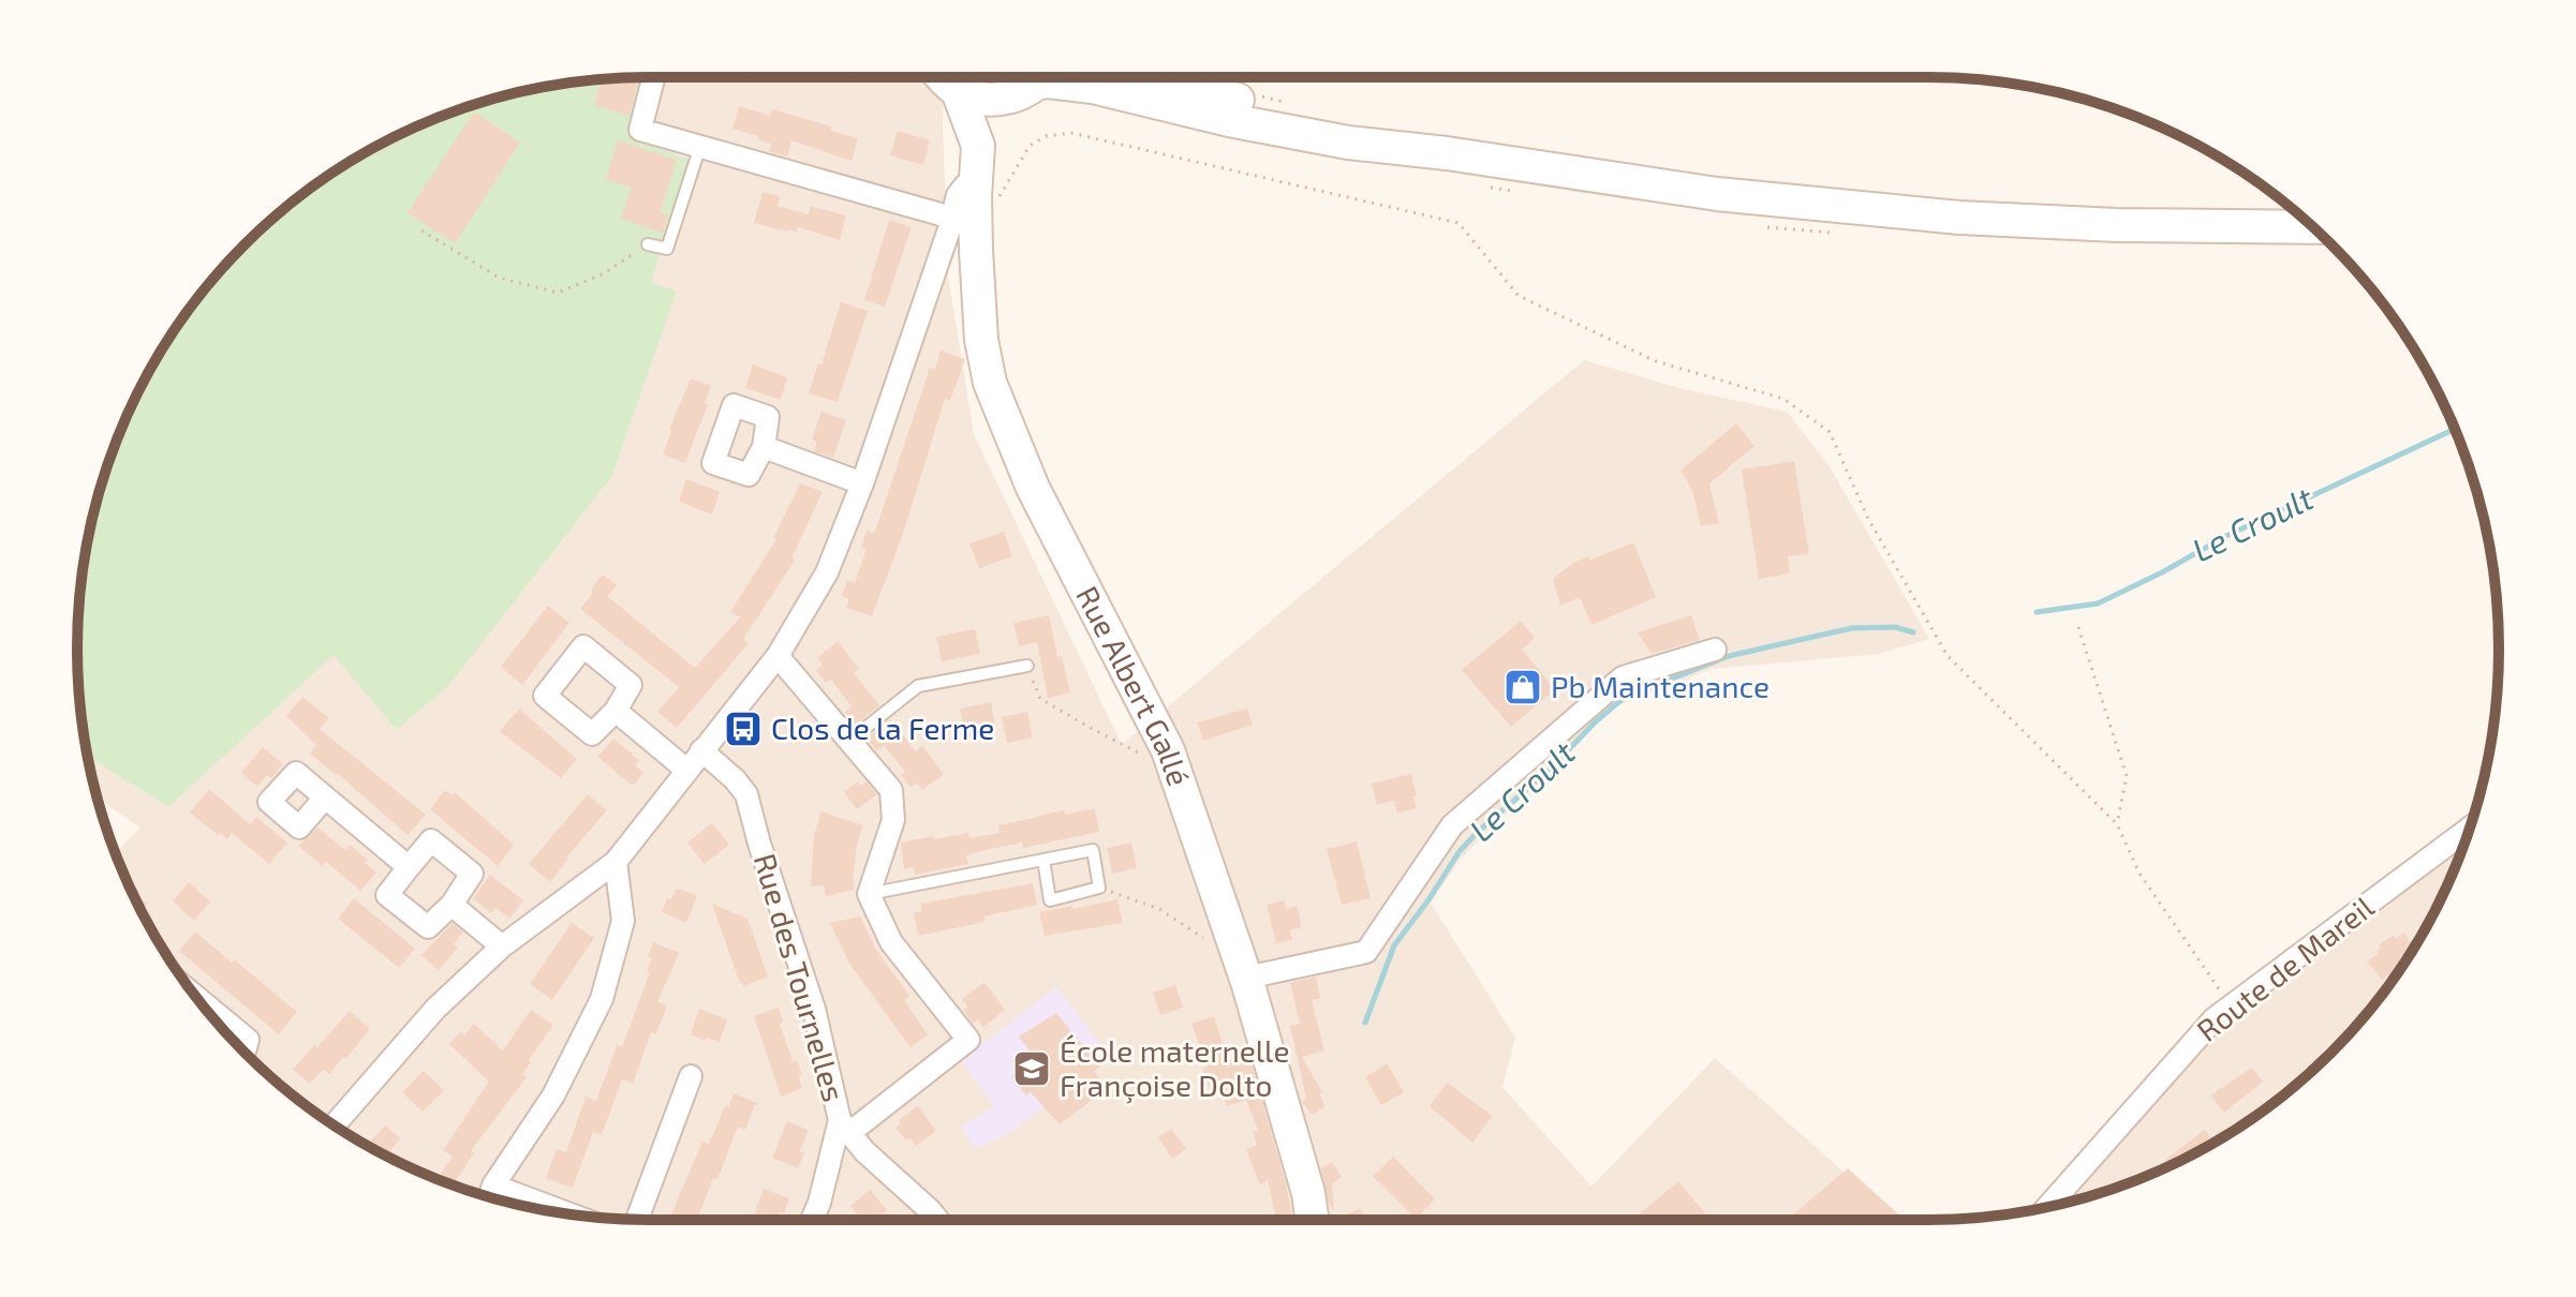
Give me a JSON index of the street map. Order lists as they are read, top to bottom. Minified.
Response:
{"streets":{"street":["Rue Albert Gallé","Route de Mareil","Rue des Tournelles"]},"water":["Le Croult"],"places":{"shop":["Pb Maintenance"],"bus stop":["Clos de la Ferme"],"school or university":["École maternelle Françoise Dolto"]}}
